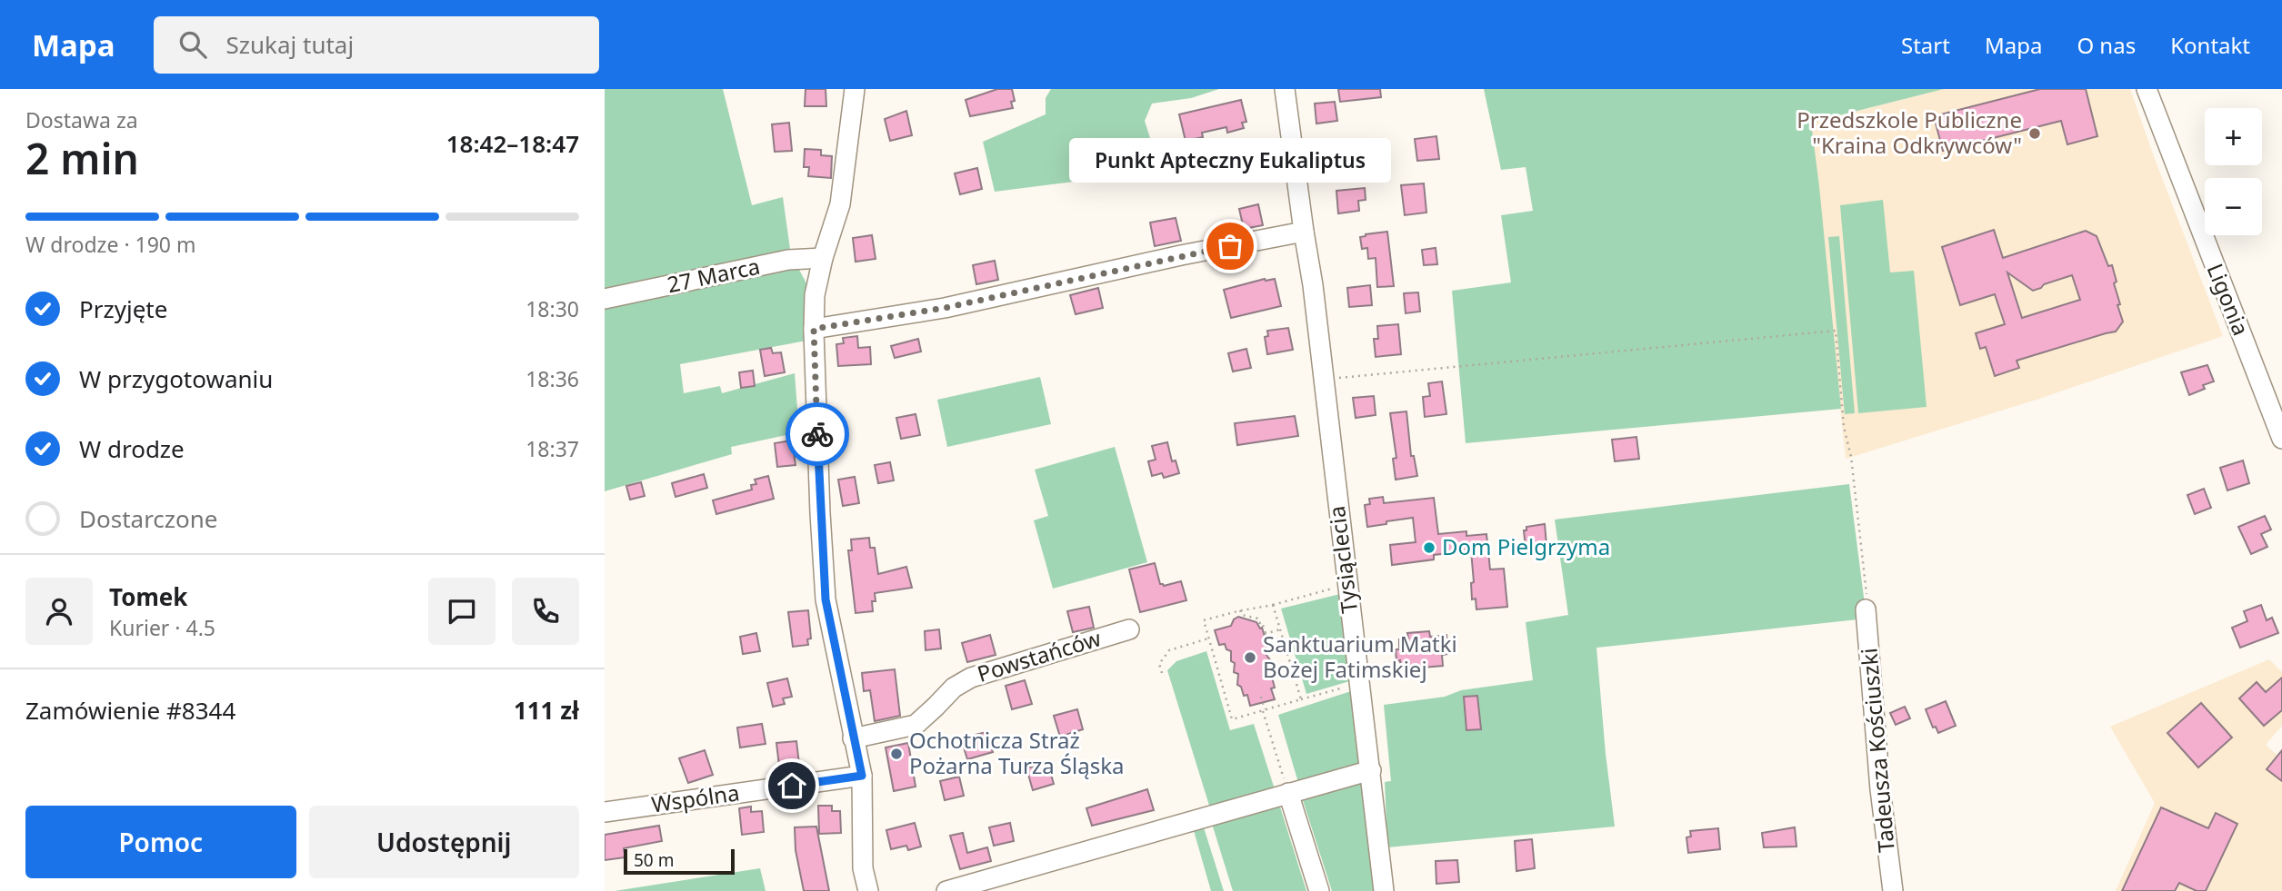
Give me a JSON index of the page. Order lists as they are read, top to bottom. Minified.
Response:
{"streets":{"street":["27 Marca","Ligonia","Tysiąclecia","Powstańców","Tadeusza Kościuszki","Wspólna"]},"places":["Przedszkole Publiczne \"Kraina Odkrywców\"","Punkt Apteczny Eukaliptus","Dom Pielgrzyma","Sanktuarium Matki Bożej Fatimskiej","Ochotnicza Straż Pożarna Turza Śląska"],"scale_bar":"50 m","page":{"header":"Mapa","search":"Szukaj tutaj","nav":["Start","Mapa","O nas","Kontakt"],"heading":["2 min","Dostawa za","18:42–18:47"],"panel":["Tomek","Kurier · 4.5","Zamówienie #8344","111 zł"],"map_buttons":["+","−"],"bubble":"Punkt Apteczny Eukaliptus","bar":"W drodze · 190 m","list":[["Przyjęte","18:30"],["W przygotowaniu","18:36"],["W drodze","18:37"],"Dostarczone"],"buttons":["Pomoc","Udostępnij"],"scale":"50 m"}}
